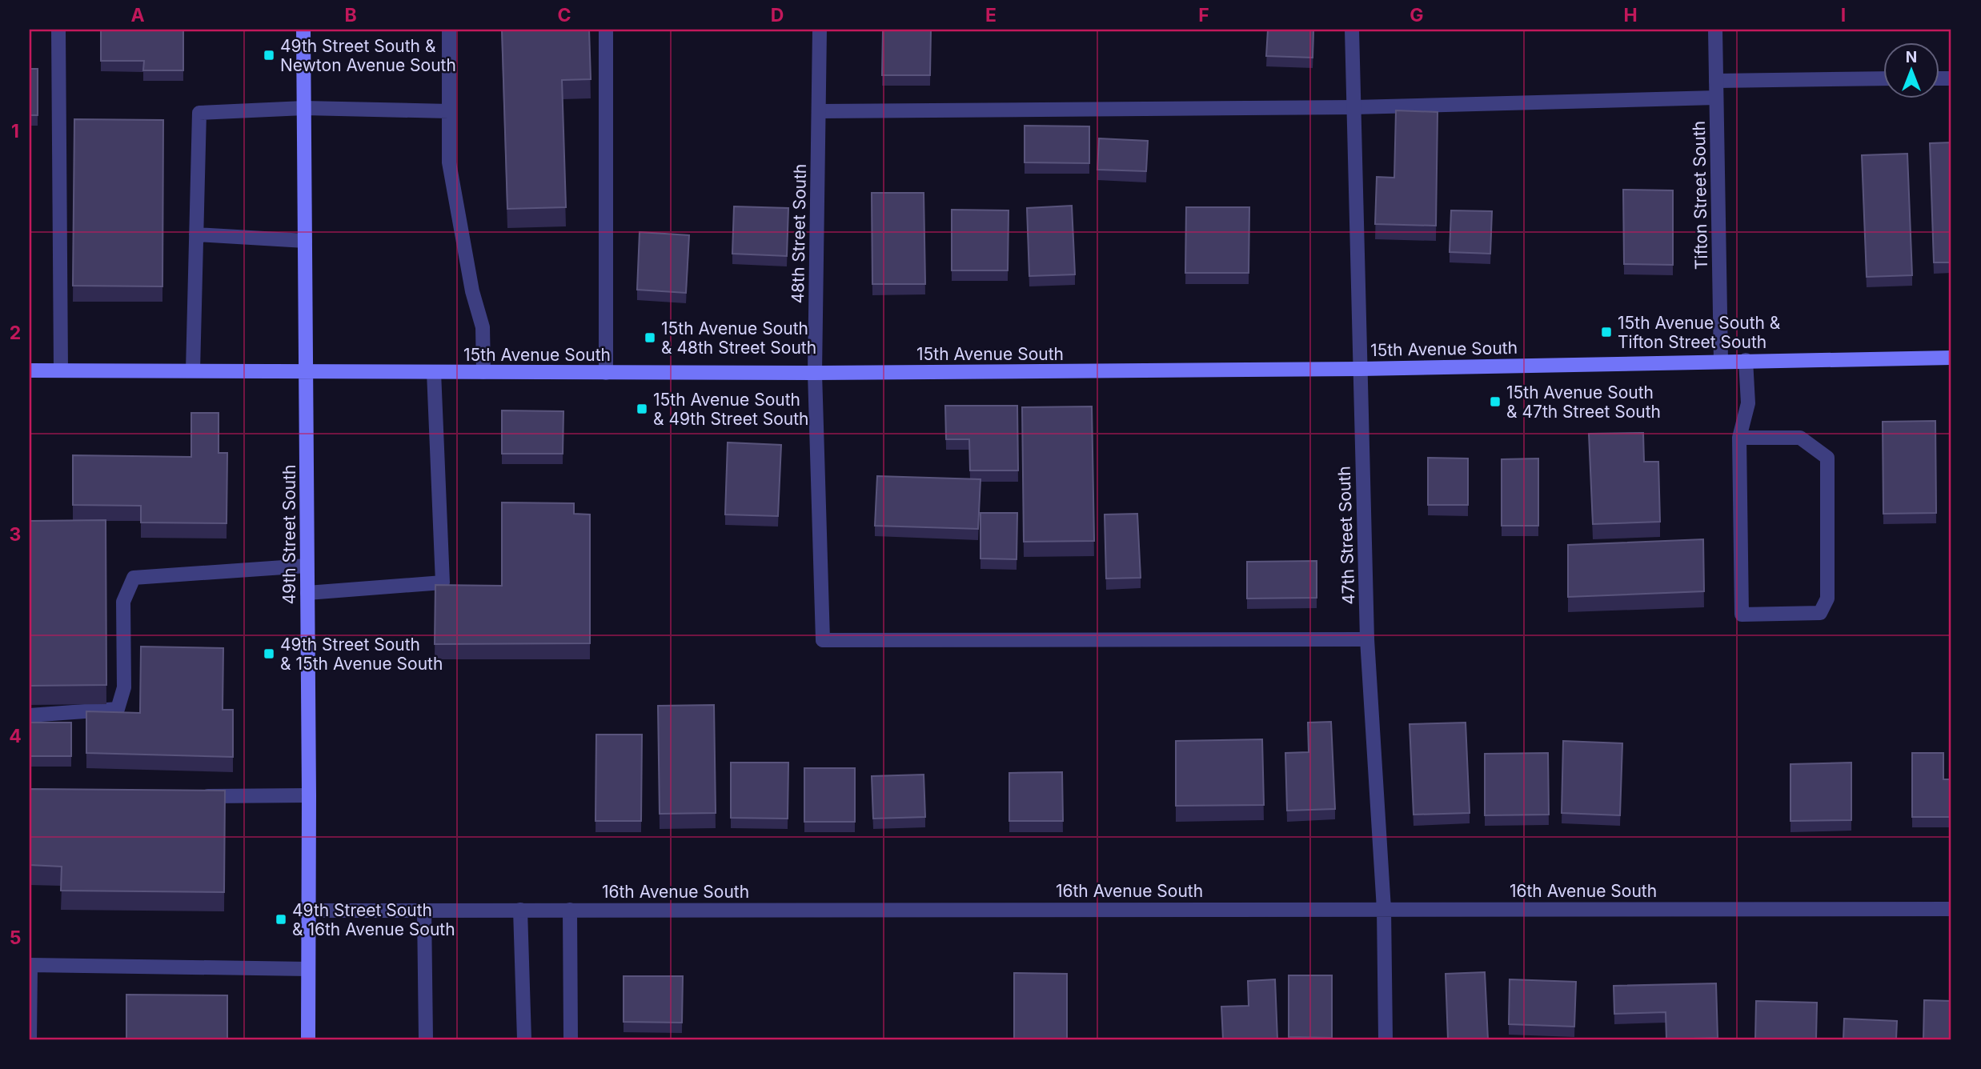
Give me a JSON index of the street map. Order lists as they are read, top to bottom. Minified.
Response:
{"streets":{"street":["Tifton Street South","48th Street South","15th Avenue South","49th Street South","47th Street South","16th Avenue South"]},"crossings":[["Tifton Street South","15th Avenue South"],["48th Street South","15th Avenue South"],["48th Street South","47th Street South"],["15th Avenue South","49th Street South"],["15th Avenue South","47th Street South"],["49th Street South","16th Avenue South"],["47th Street South","16th Avenue South"]],"places":{"transit":["49th Street South & Newton Avenue South","15th Avenue South & Tifton Street South","15th Avenue South & 48th Street South","15th Avenue South & 47th Street South","15th Avenue South & 49th Street South","49th Street South & 15th Avenue South","49th Street South & 16th Avenue South"]},"north":"top","grid":{"columns":["A","B","C","D","E","F","G","H","I"],"rows":["1","2","3","4","5"]}}
